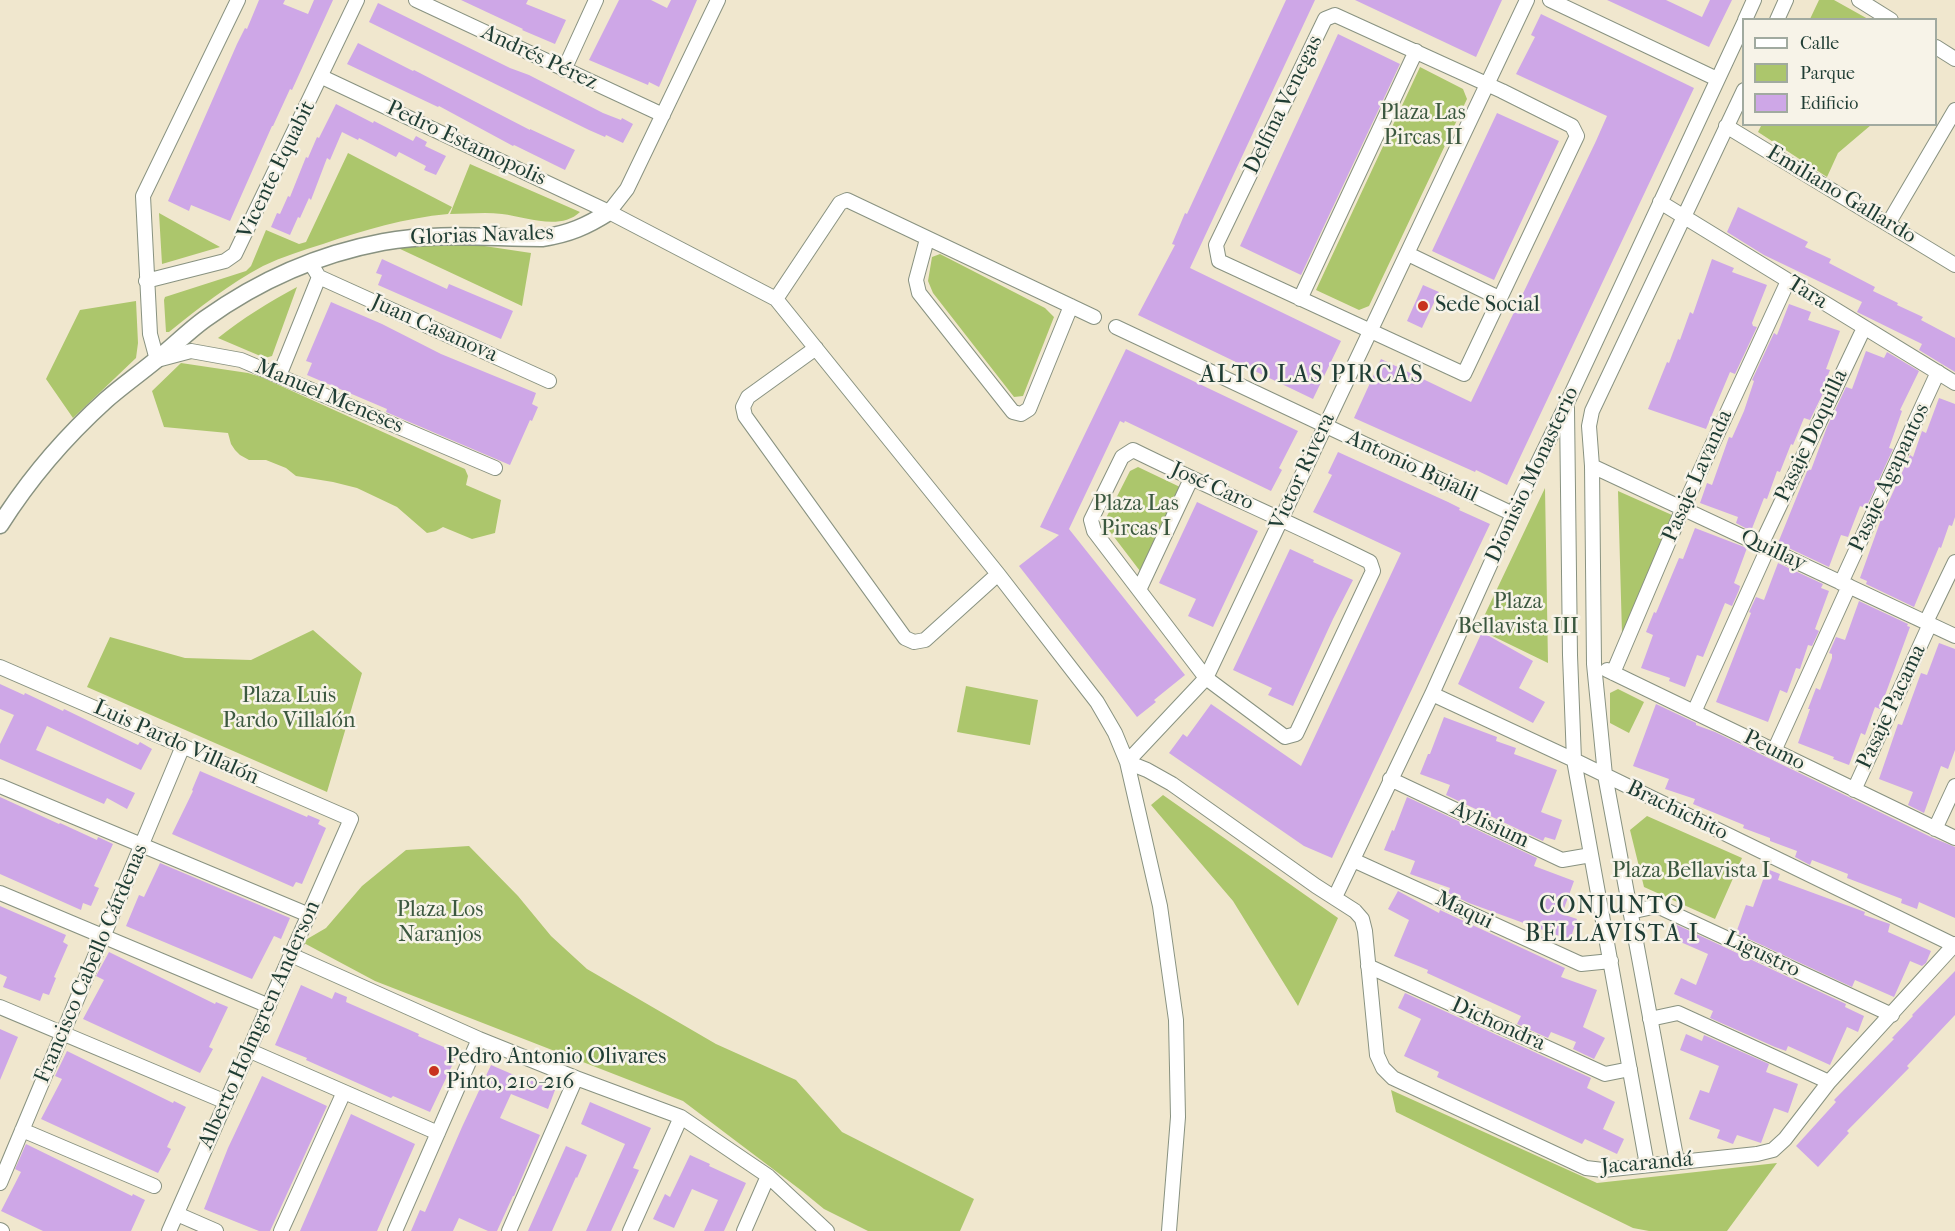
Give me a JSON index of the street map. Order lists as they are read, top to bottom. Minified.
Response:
{"streets":{"street":["Andrés Pérez","Delfina Venegas","Pedro Estamopolis","Vicente Equabit","Emiliano Gallardo","Glorias Navales","Tara","Juan Casanova","Manuel Meneses","Pasaje Doquilla","Antonio Bujalil","Victor Rivera","Dionisio Monasterio","Pasaje Lavanda","Pasaje Agapantos","José Caro","Quillay","Pasaje Pacama","Luis Pardo Villalón","Peumo","Brachichito","Aylisium","Maqui","Ligustro","Francisco Cabello Cárdenas","Alberto Holmgren Anderson","Dichondra","Jacarandá"]},"crossings":[["Andrés Pérez","Glorias Navales"],["Delfina Venegas","Victor Rivera"],["Pedro Estamopolis","Vicente Equabit"],["Pedro Estamopolis","Glorias Navales"],["Emiliano Gallardo","Dionisio Monasterio"],["Glorias Navales","Manuel Meneses"],["Tara","Pasaje Doquilla"],["Tara","Dionisio Monasterio"],["Tara","Pasaje Lavanda"],["Tara","Pasaje Agapantos"],["Pasaje Doquilla","Quillay"],["Pasaje Doquilla","Peumo"],["Antonio Bujalil","Victor Rivera"],["Antonio Bujalil","Dionisio Monasterio"],["Victor Rivera","José Caro"],["Dionisio Monasterio","Quillay"],["Dionisio Monasterio","Peumo"],["Dionisio Monasterio","Brachichito"],["Dionisio Monasterio","Aylisium"],["Dionisio Monasterio","Maqui"],["Dionisio Monasterio","Ligustro"],["Dionisio Monasterio","Jacarandá"],["Pasaje Lavanda","Quillay"],["Pasaje Lavanda","Peumo"],["Pasaje Agapantos","Quillay"],["Pasaje Agapantos","Peumo"],["Quillay","Pasaje Pacama"],["Pasaje Pacama","Peumo"],["Luis Pardo Villalón","Francisco Cabello Cárdenas"],["Luis Pardo Villalón","Alberto Holmgren Anderson"],["Brachichito","Jacarandá"],["Ligustro","Jacarandá"],["Dichondra","Jacarandá"]],"districts":["ALTO LAS PIRCAS","CONJUNTO BELLAVISTA I"],"parks":["Plaza Las Pircas II","Plaza Las Pircas I","Plaza Bellavista III","Plaza Luis Pardo Villalón","Plaza Bellavista I","Plaza Los Naranjos"],"places":["Sede Social","Pedro Antonio Olivares Pinto, 210-216"],"legend":["Calle","Parque","Edificio"]}
